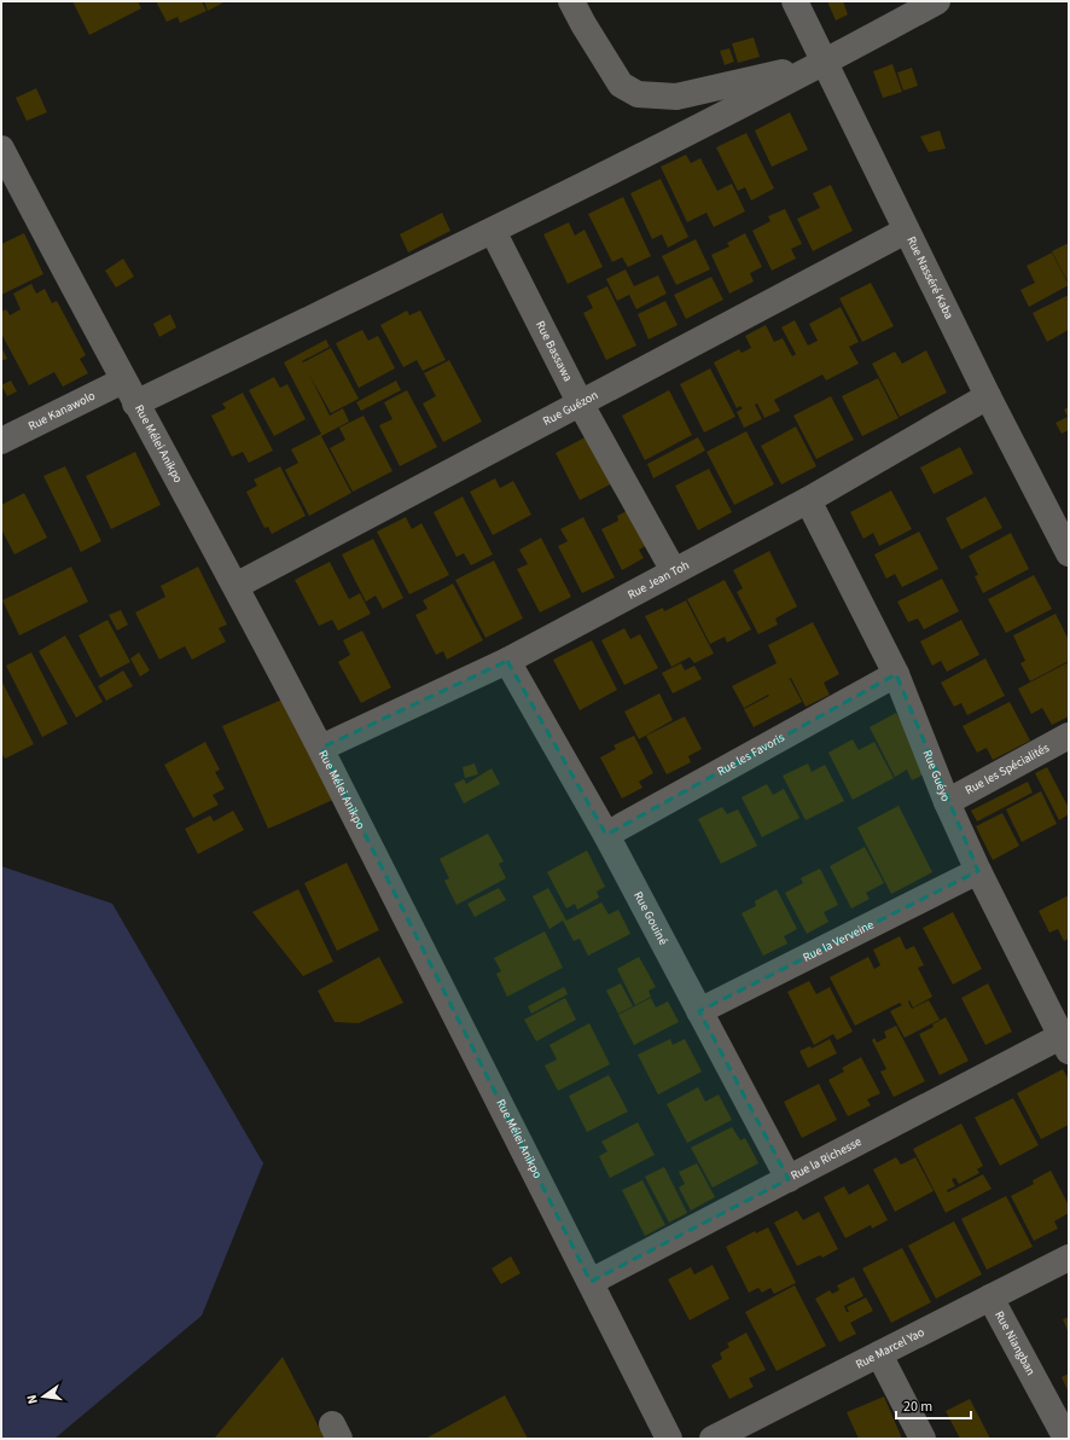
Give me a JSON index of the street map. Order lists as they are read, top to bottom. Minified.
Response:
{"streets":{"street":["Rue Nasséré Kaba","Rue Bassawa","Rue Guézon","Rue Kanawolo","Rue Mélei Anikpo","Rue Jean Toh","Rue les Favoris","Rue les Spécialités","Rue Guéyo","Rue Gouiné","Rue la Verveine","Rue la Richesse","Rue Niangban","Rue Marcel Yao"]},"crossings":[["Rue Nasséré Kaba","Rue Guézon"],["Rue Nasséré Kaba","Rue Jean Toh"],["Rue Bassawa","Rue Guézon"],["Rue Bassawa","Rue Jean Toh"],["Rue Guézon","Rue Mélei Anikpo"],["Rue Kanawolo","Rue Mélei Anikpo"],["Rue Mélei Anikpo","Rue Jean Toh"],["Rue Mélei Anikpo","Rue la Richesse"],["Rue Jean Toh","Rue Guéyo"],["Rue Jean Toh","Rue Gouiné"],["Rue les Favoris","Rue Guéyo"],["Rue les Favoris","Rue Gouiné"],["Rue les Spécialités","Rue Guéyo"],["Rue Guéyo","Rue la Verveine"],["Rue Guéyo","Rue la Richesse"],["Rue Gouiné","Rue la Verveine"],["Rue Gouiné","Rue la Richesse"],["Rue Niangban","Rue Marcel Yao"]],"scale_bar":"20 m","north":"left"}
